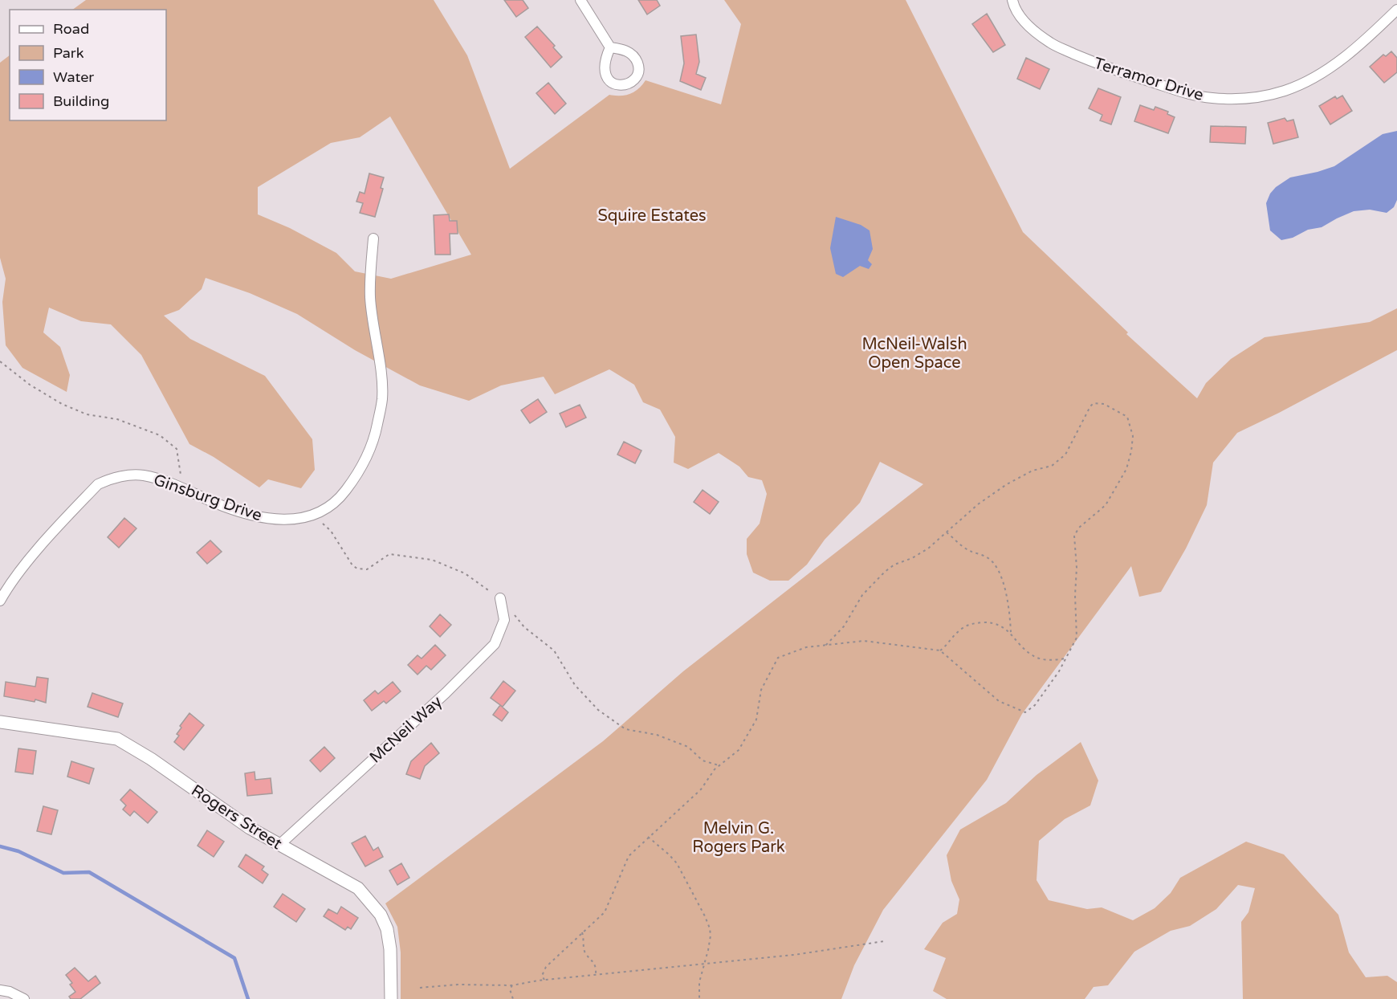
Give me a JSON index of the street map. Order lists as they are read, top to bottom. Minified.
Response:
{"streets":{"street":["Terramor Drive","Ginsburg Drive","McNeil Way","Rogers Street"]},"crossings":[["McNeil Way","Rogers Street"]],"parks":["Squire Estates","McNeil-Walsh Open Space","Melvin G. Rogers Park"],"legend":["Road","Park","Water","Building"]}
